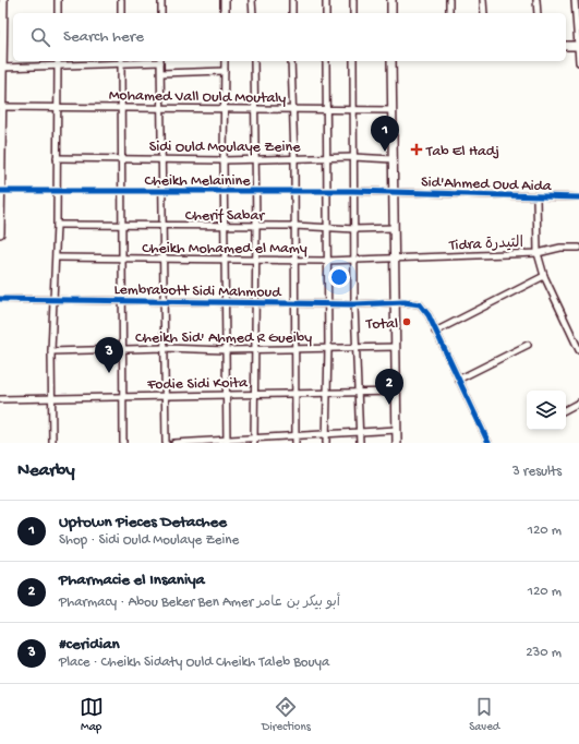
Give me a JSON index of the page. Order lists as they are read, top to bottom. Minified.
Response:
{"streets":{"street":["Mohamed Vall Ould Moutaly","Sidi Ould Moulaye Zeine","Cheikh Melainine","Sid'Ahmed Oud Aida","Cherif Sabar","Tidra التيدرة","Cheikh Mohamed el Mamy","Lembrabott Sidi Mahmoud","Cheikh Sid' Ahmed R Gueiby","Fodie Sidi Koita"]},"crossings":[["Cheikh Melainine","Sid'Ahmed Oud Aida"],["Tidra التيدرة","Cheikh Mohamed el Mamy"]],"places":{"health":["Tab El Hadj"],"other":["Total"]},"page":{"search":"Search here","pins":["1","3","2"],"heading":["Nearby","3 results"],"list":[{"mark":"1","name":"Uptown Pieces Detachee","note":"Shop · Sidi Ould Moulaye Zeine","value":"120 m"},{"mark":"2","name":"Pharmacie el Insaniya","note":"Pharmacy · Abou Beker Ben Amer أبو بيكر بن عامر","value":"120 m"},{"mark":"3","name":"#ceridian","note":"Place · Cheikh Sidaty Ould Cheikh Taleb Bouya","value":"230 m"}],"nav":["Map","Directions","Saved"]}}
